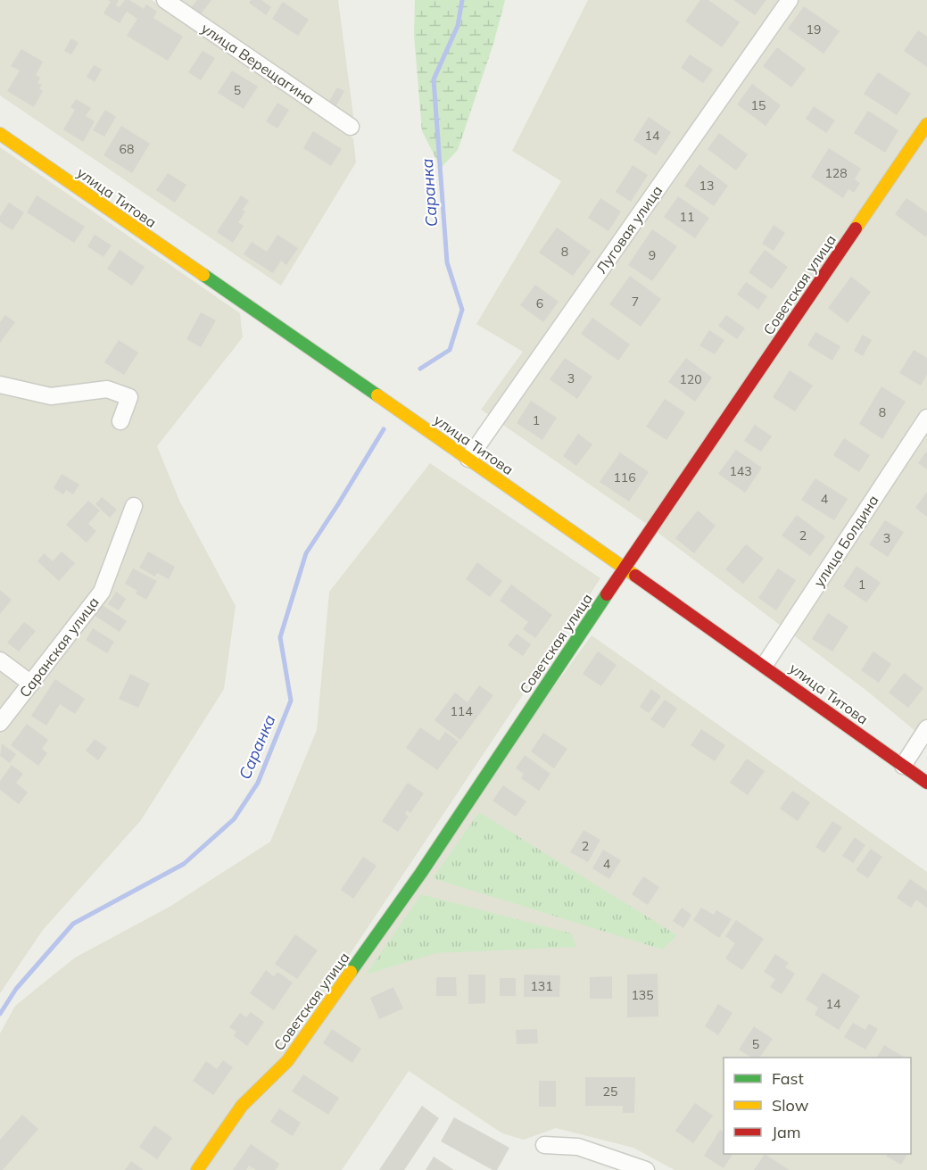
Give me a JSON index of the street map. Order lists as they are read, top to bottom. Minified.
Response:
{"streets":{"street":["улица Верещагина","улица Титова","Луговая улица","Советская улица","улица Болдина","Саранская улица"]},"crossings":[["улица Титова","Луговая улица"],["улица Титова","Советская улица"],["улица Титова","улица Болдина"]],"water":["Саранка"],"house_numbers":["19","5","15","14","68","128","13","11","8","9","7","6","3","120","8","1","143","116","4","2","3","1","114","2","4","131","135","14","5","25"],"legend":["Fast","Slow","Jam"]}
